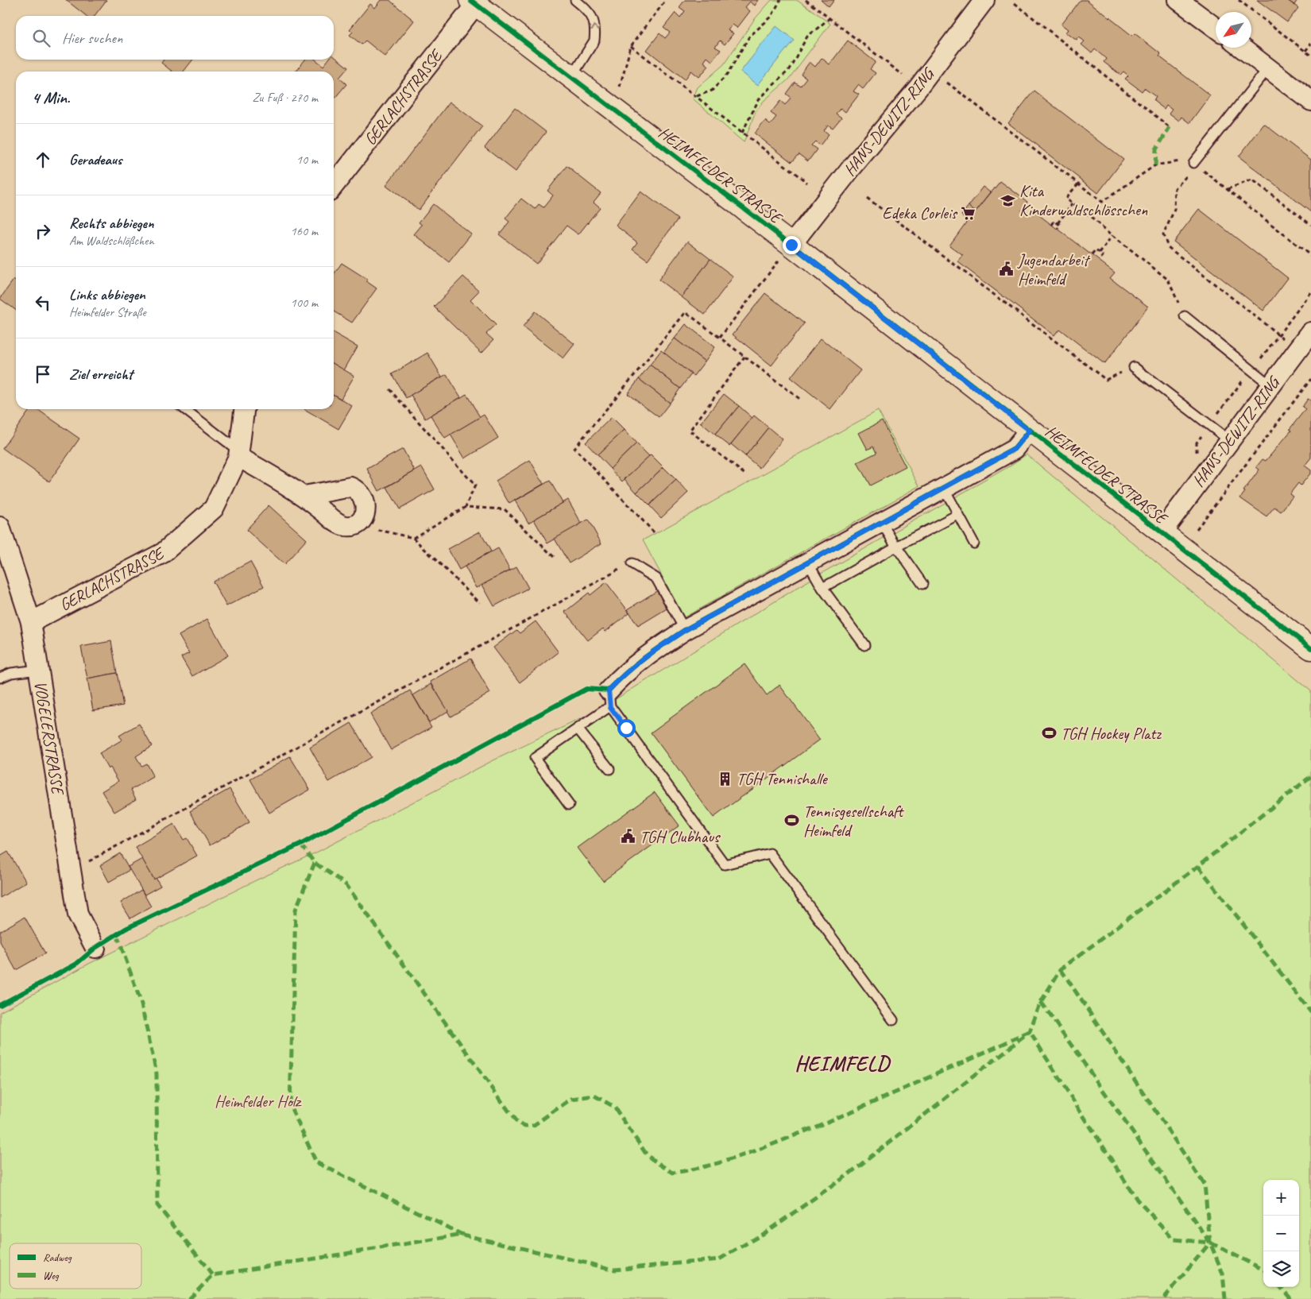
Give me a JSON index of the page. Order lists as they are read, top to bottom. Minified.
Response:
{"streets":{"street":["GERLACHSTRASSE","HANS-DEWITZ-RING","HEIMFELDER STRASSE","VOGELERSTRASSE"]},"crossings":[["GERLACHSTRASSE","HEIMFELDER STRASSE"],["GERLACHSTRASSE","VOGELERSTRASSE"],["HANS-DEWITZ-RING","HEIMFELDER STRASSE"]],"districts":["HEIMFELD"],"parks":["Heimfelder Holz"],"places":{"school or university":["Kita Kinderwaldschlösschen"],"supermarket":["Edeka Corleis"],"public building":["Jugendarbeit Heimfeld","TGH Clubhaus"],"sports":["TGH Hockey Platz","Tennisgesellschaft Heimfeld"],"building":["TGH Tennishalle"]},"legend":["Radweg","Weg"],"north":"bottom left","page":{"search":"Hier suchen","heading":["4 Min.","Zu Fuß · 270 m"],"list":[["Geradeaus","10 m"],["Rechts abbiegen","Am Waldschlößchen","160 m"],["Links abbiegen","Heimfelder Straße","100 m"],"Ziel erreicht"],"map_buttons":["+","−"]}}
